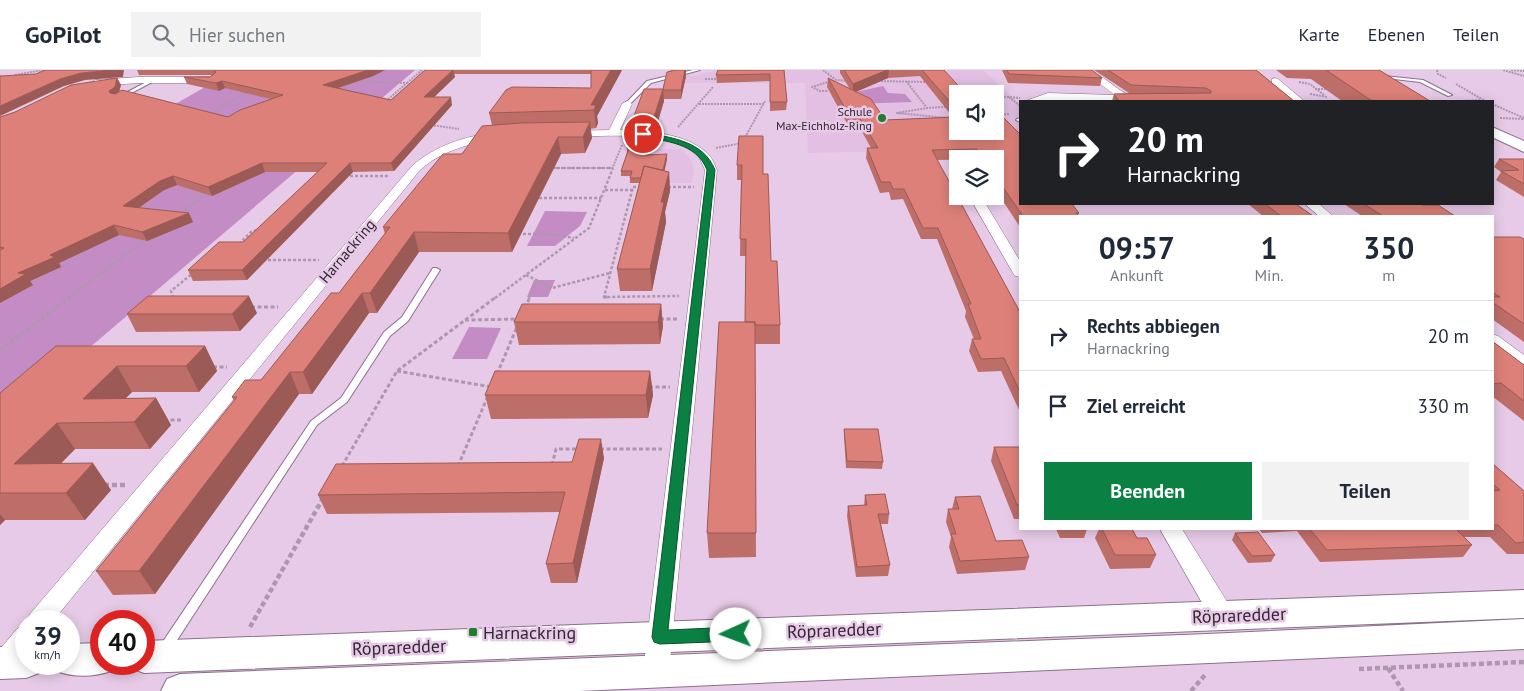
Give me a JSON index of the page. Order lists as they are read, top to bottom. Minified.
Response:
{"streets":{"street":["Harnackring","Röpraredder"]},"places":{"other":["Schule Max-Eichholz-Ring"],"transit":["Harnackring"]},"page":{"header":"GoPilot","search":"Hier suchen","nav":["Karte","Ebenen","Teilen"],"turn":["20 m","Harnackring"],"eta":["09:57","Ankunft","1","Min.","350","m"],"list":[{"name":"Rechts abbiegen","note":"Harnackring","value":"20 m"},{"name":"Ziel erreicht","value":"330 m"}],"buttons":["Beenden","Teilen"],"speed":"39 km/h","limit":"40"}}
